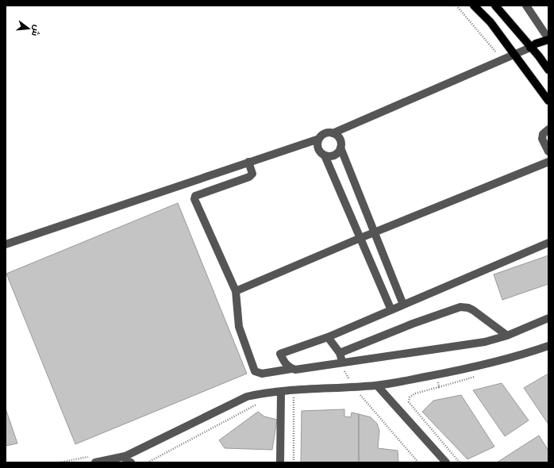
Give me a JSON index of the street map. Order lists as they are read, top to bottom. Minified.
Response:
{"north":"right"}
